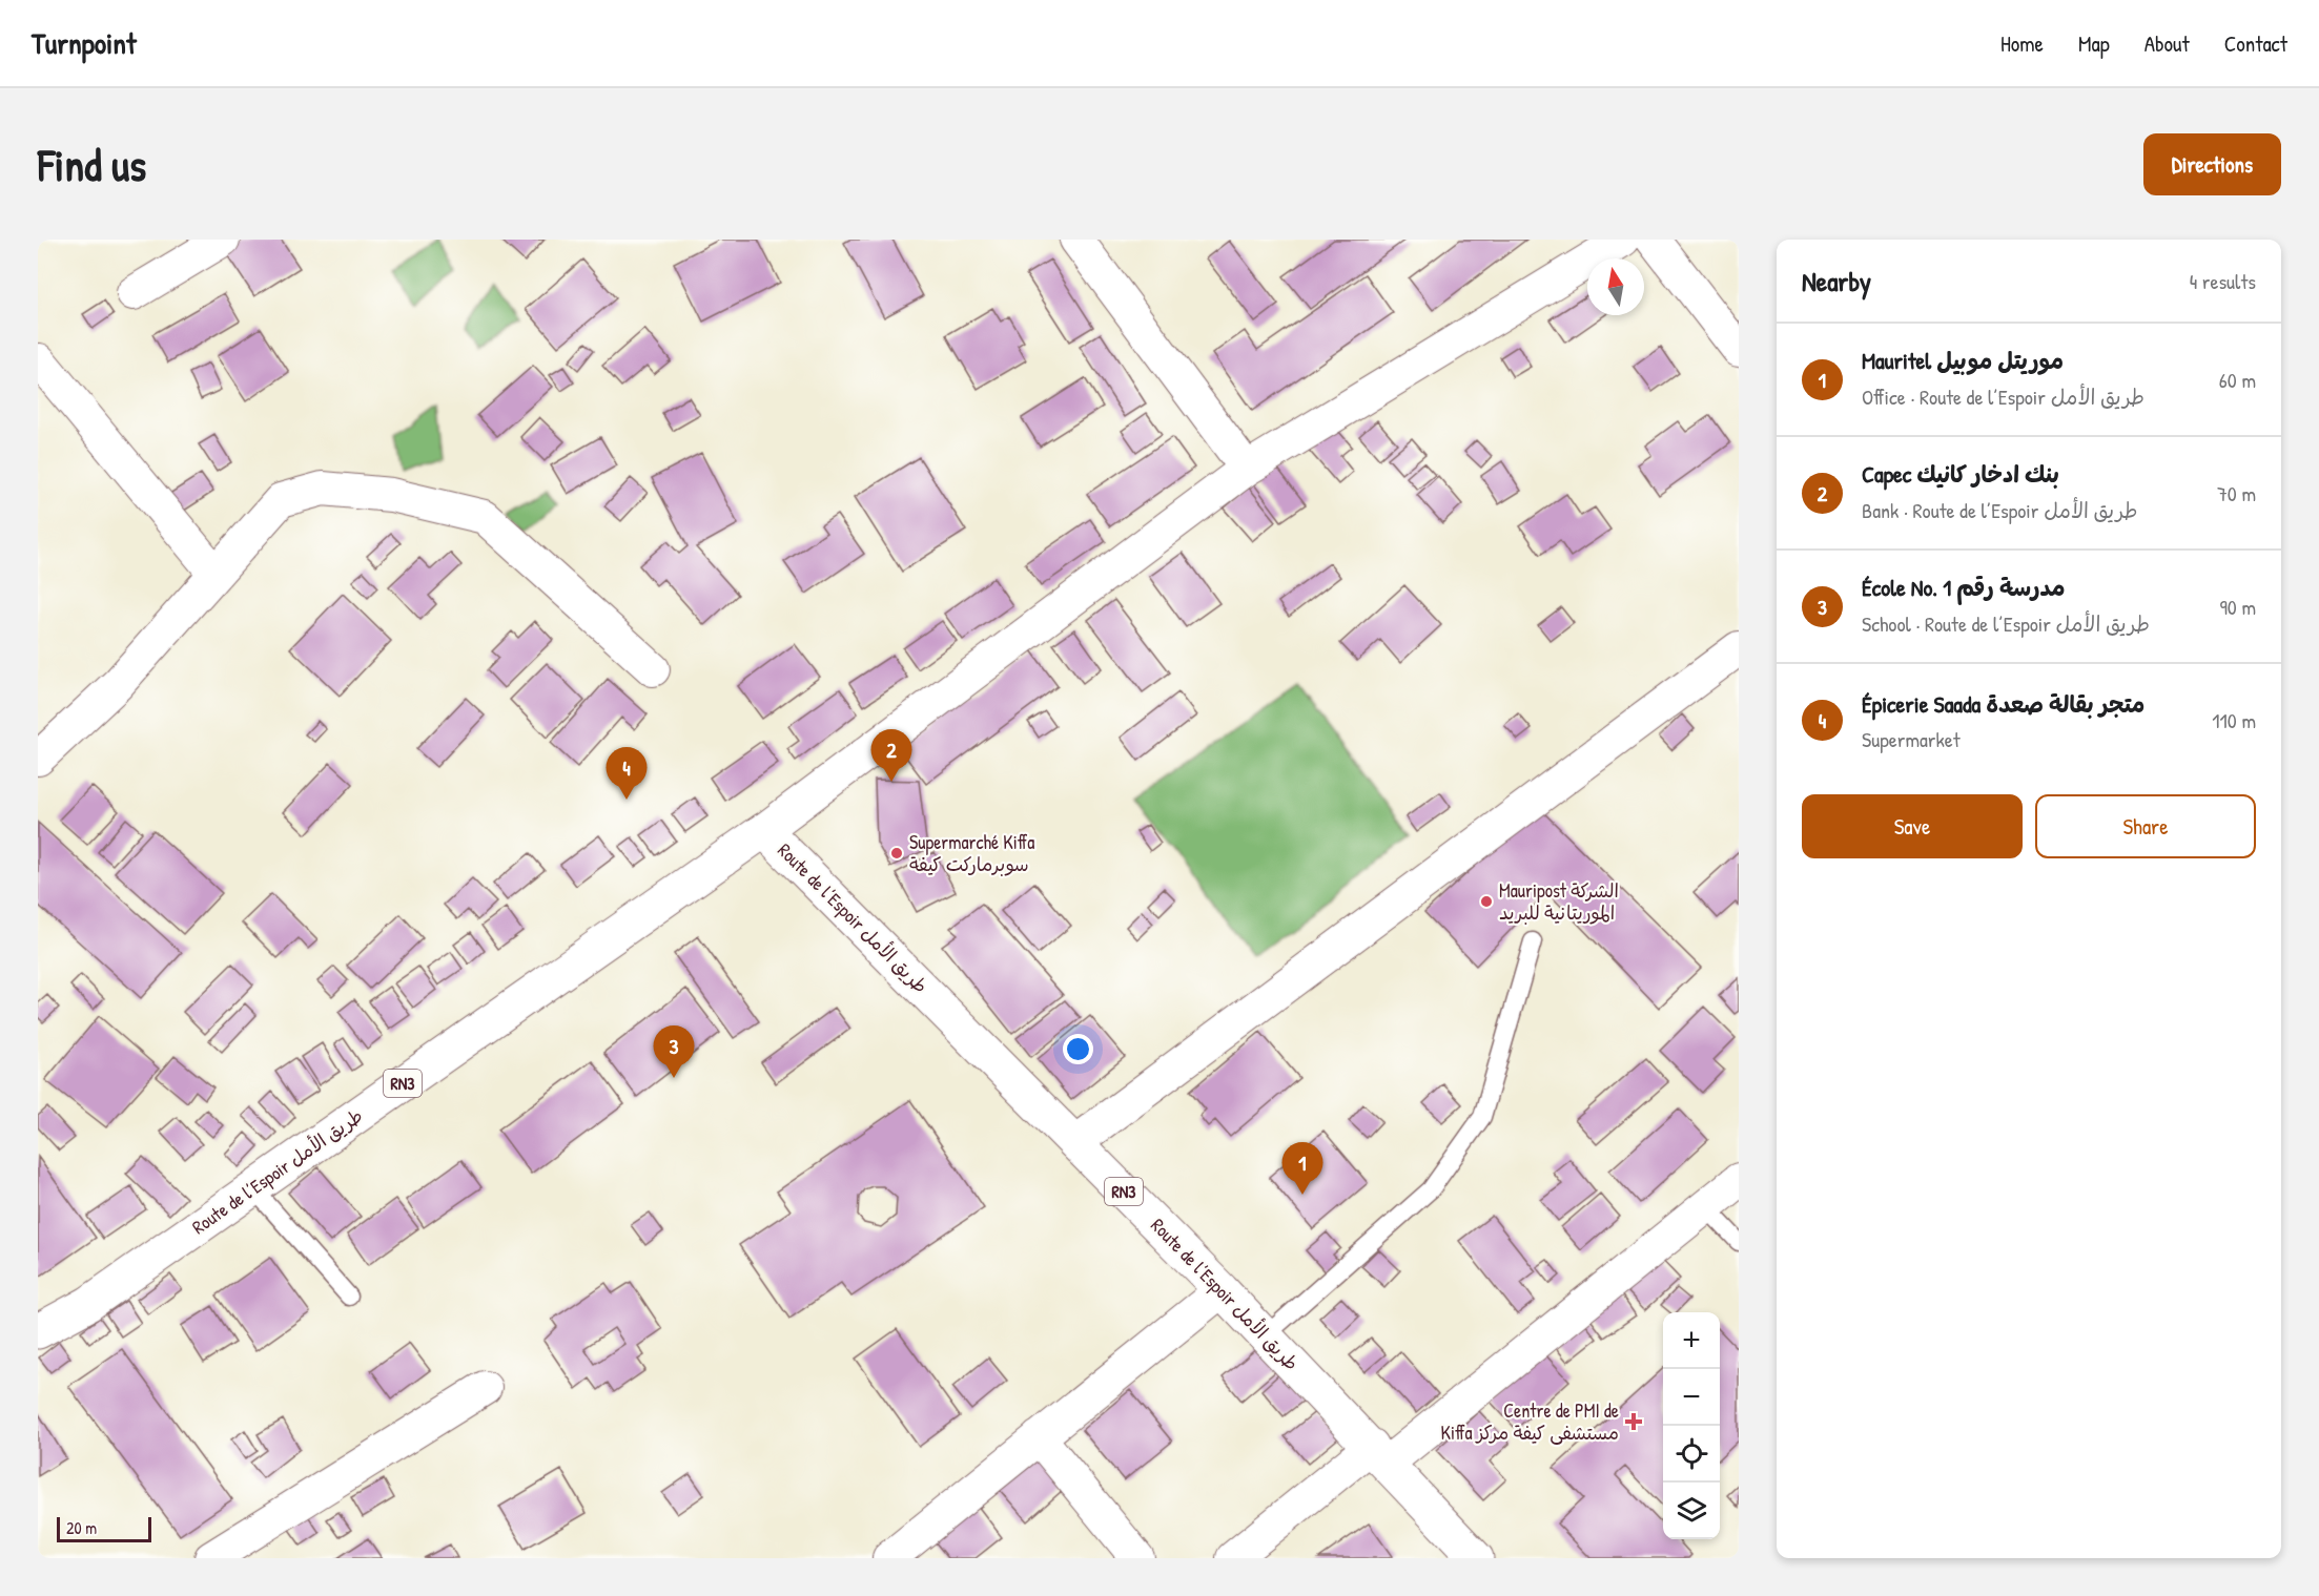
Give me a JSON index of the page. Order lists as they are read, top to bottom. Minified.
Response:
{"streets":{"highway":["Route de l’Espoir طريق الأمل","RN3"]},"places":{"other":["Supermarché Kiffa سوبرماركت كيفة","Mauripost الشركة الموريتانية للبريد"],"health":["Centre de PMI de Kiffa مستشفى كيفة مركز"]},"scale_bar":"20 m","north":"top","page":{"header":"Turnpoint","nav":["Home","Map","About","Contact"],"buttons":["Directions",["Save","Share"]],"title":"Find us","heading":["Nearby","4 results"],"list":[{"mark":"1","name":"Mauritel موريتل موبيل","note":"Office · Route de l’Espoir طريق الأمل","value":"60 m"},{"mark":"2","name":"Capec بنك ادخار كانيك","note":"Bank · Route de l’Espoir طريق الأمل","value":"70 m"},{"mark":"3","name":"École No. 1 مدرسة رقم","note":"School · Route de l’Espoir طريق الأمل","value":"90 m"},{"mark":"4","name":"Épicerie Saada متجر بقالة صعدة","note":"Supermarket","value":"110 m"}],"pins":["2","4","3","1"],"map_buttons":["+","−"],"scale":"20 m"}}
